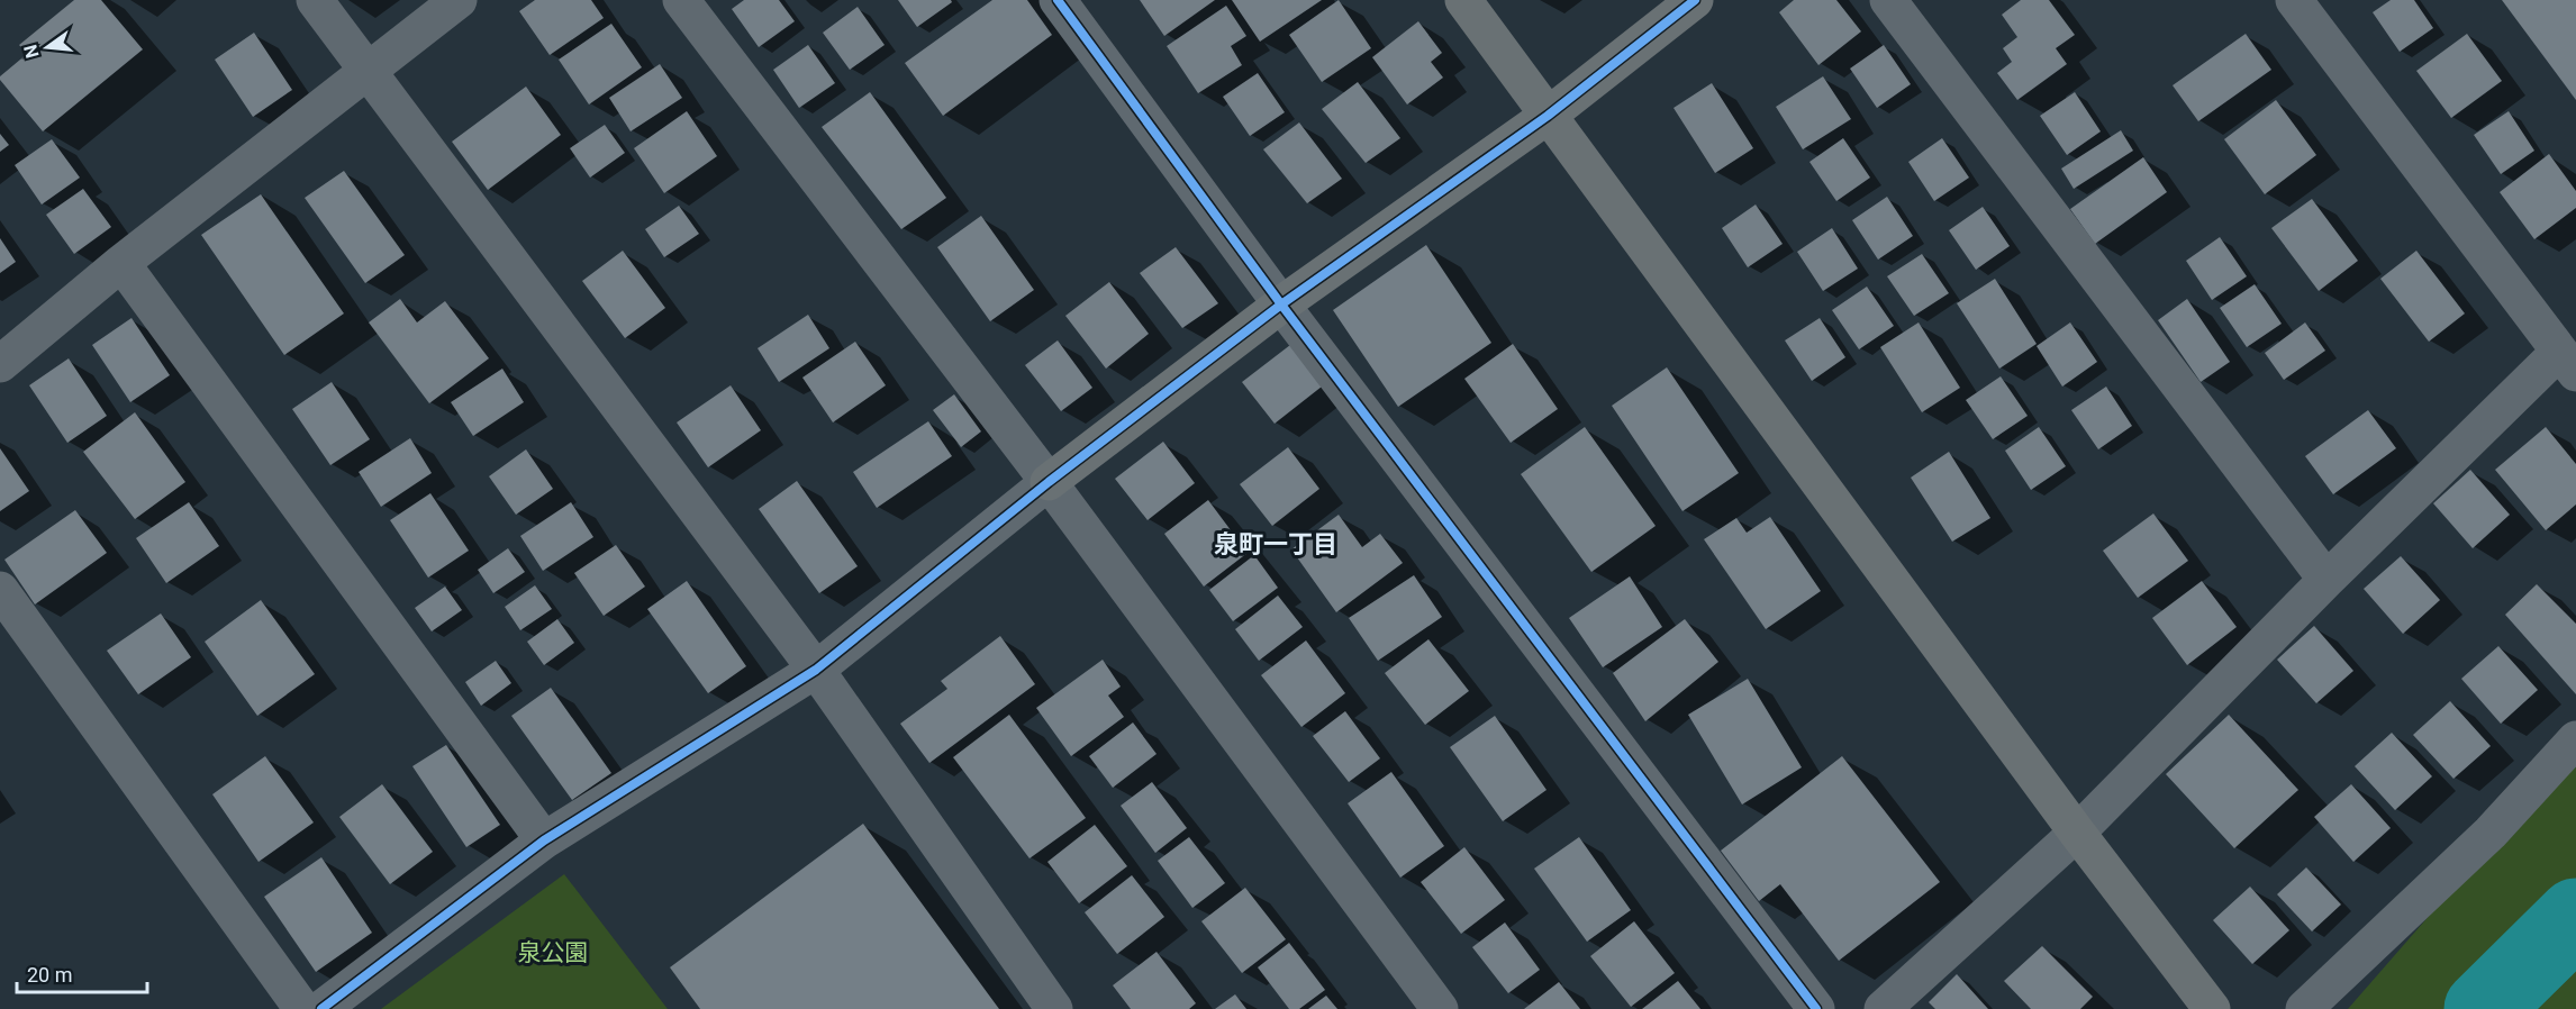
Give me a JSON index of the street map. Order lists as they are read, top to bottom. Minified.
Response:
{"districts":["泉町一丁目"],"parks":["泉公園"],"scale_bar":"20 m","north":"left"}
